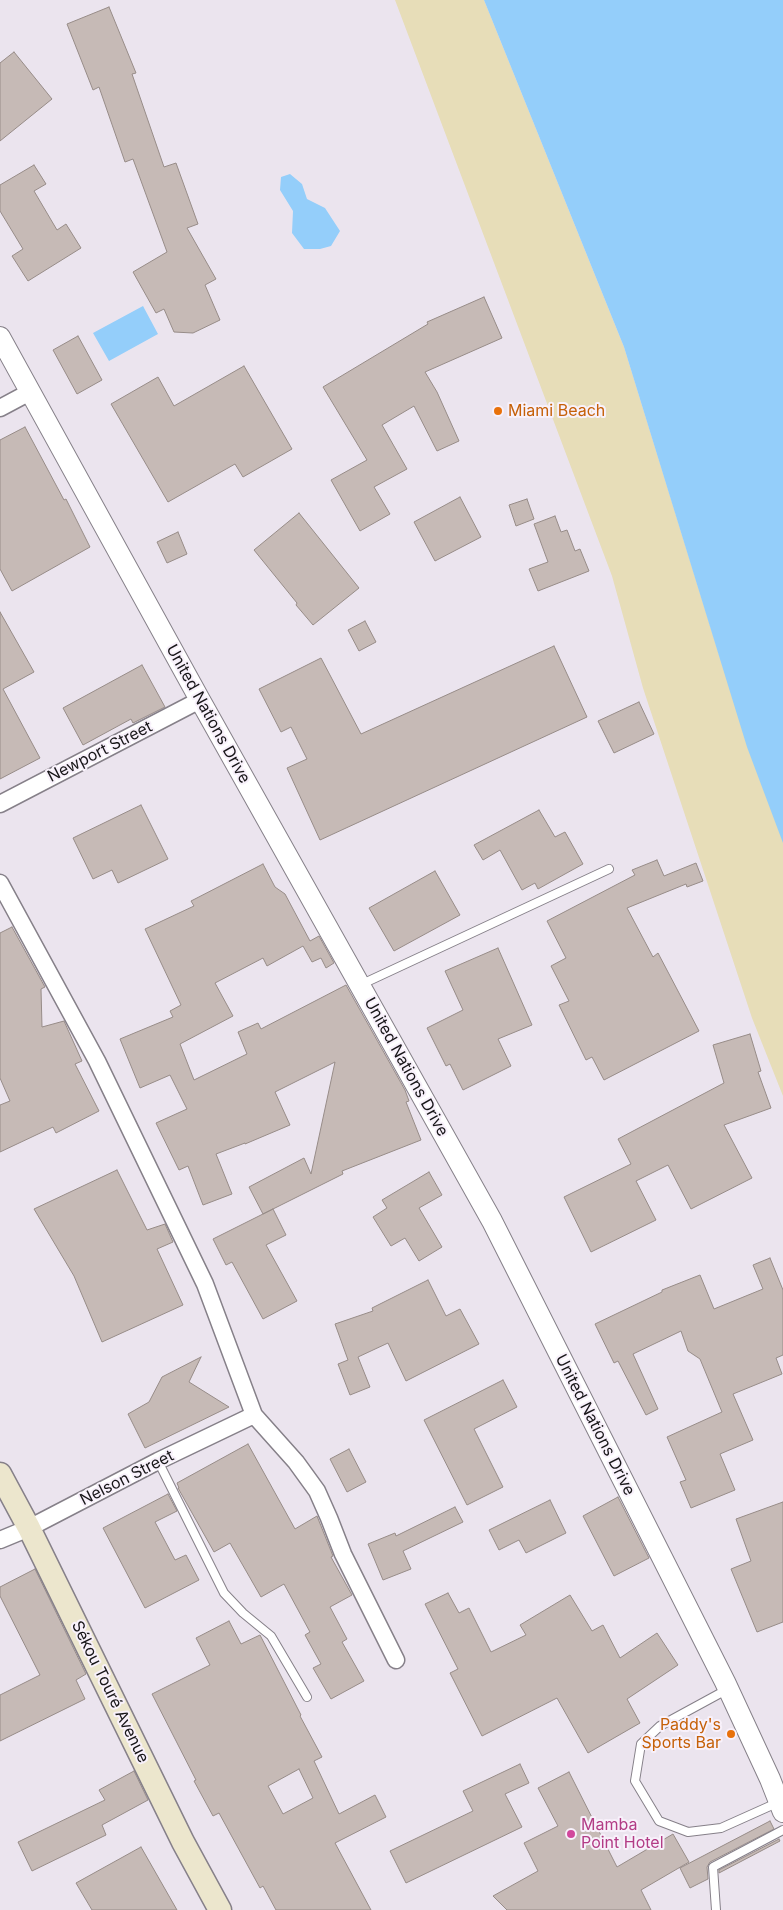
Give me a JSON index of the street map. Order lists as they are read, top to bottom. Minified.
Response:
{"streets":{"main road":["Sékou Touré Avenue"],"street":["United Nations Drive","Newport Street","Nelson Street"]},"crossings":[["United Nations Drive","Newport Street"],["Nelson Street","Sékou Touré Avenue"]],"places":["Miami Beach","Paddy's Sports Bar","Mamba Point Hotel"]}
